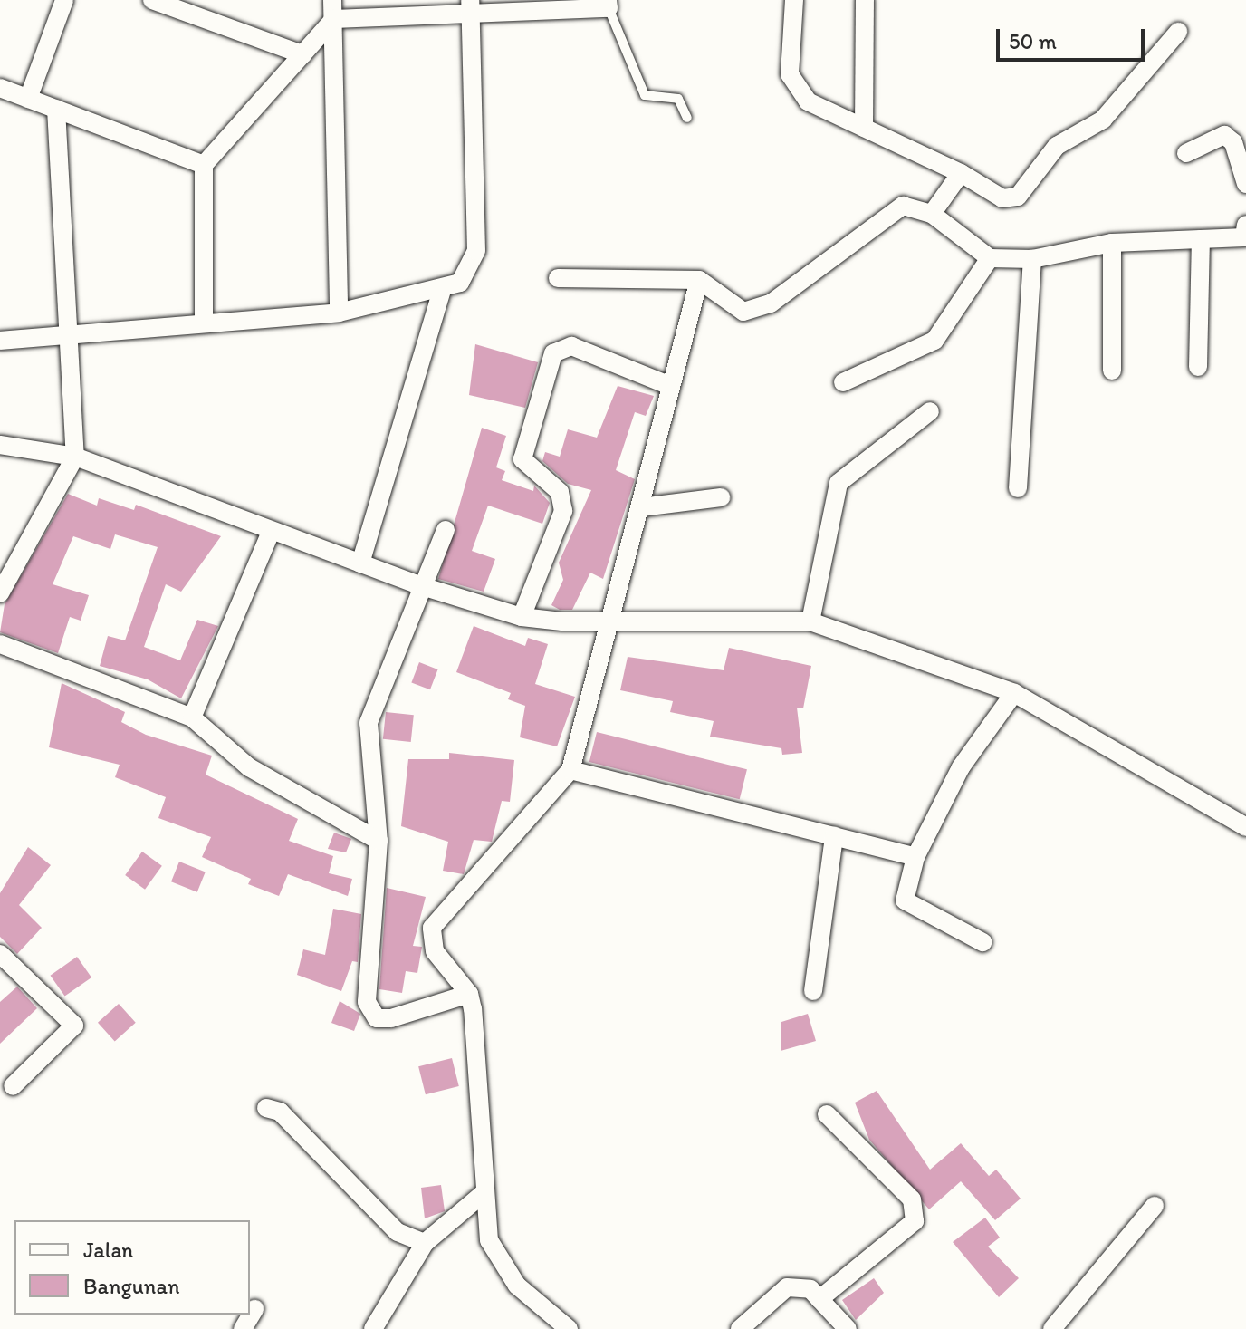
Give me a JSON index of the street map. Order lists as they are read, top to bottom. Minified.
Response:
{"legend":["Jalan","Bangunan"],"scale_bar":"50 m"}
